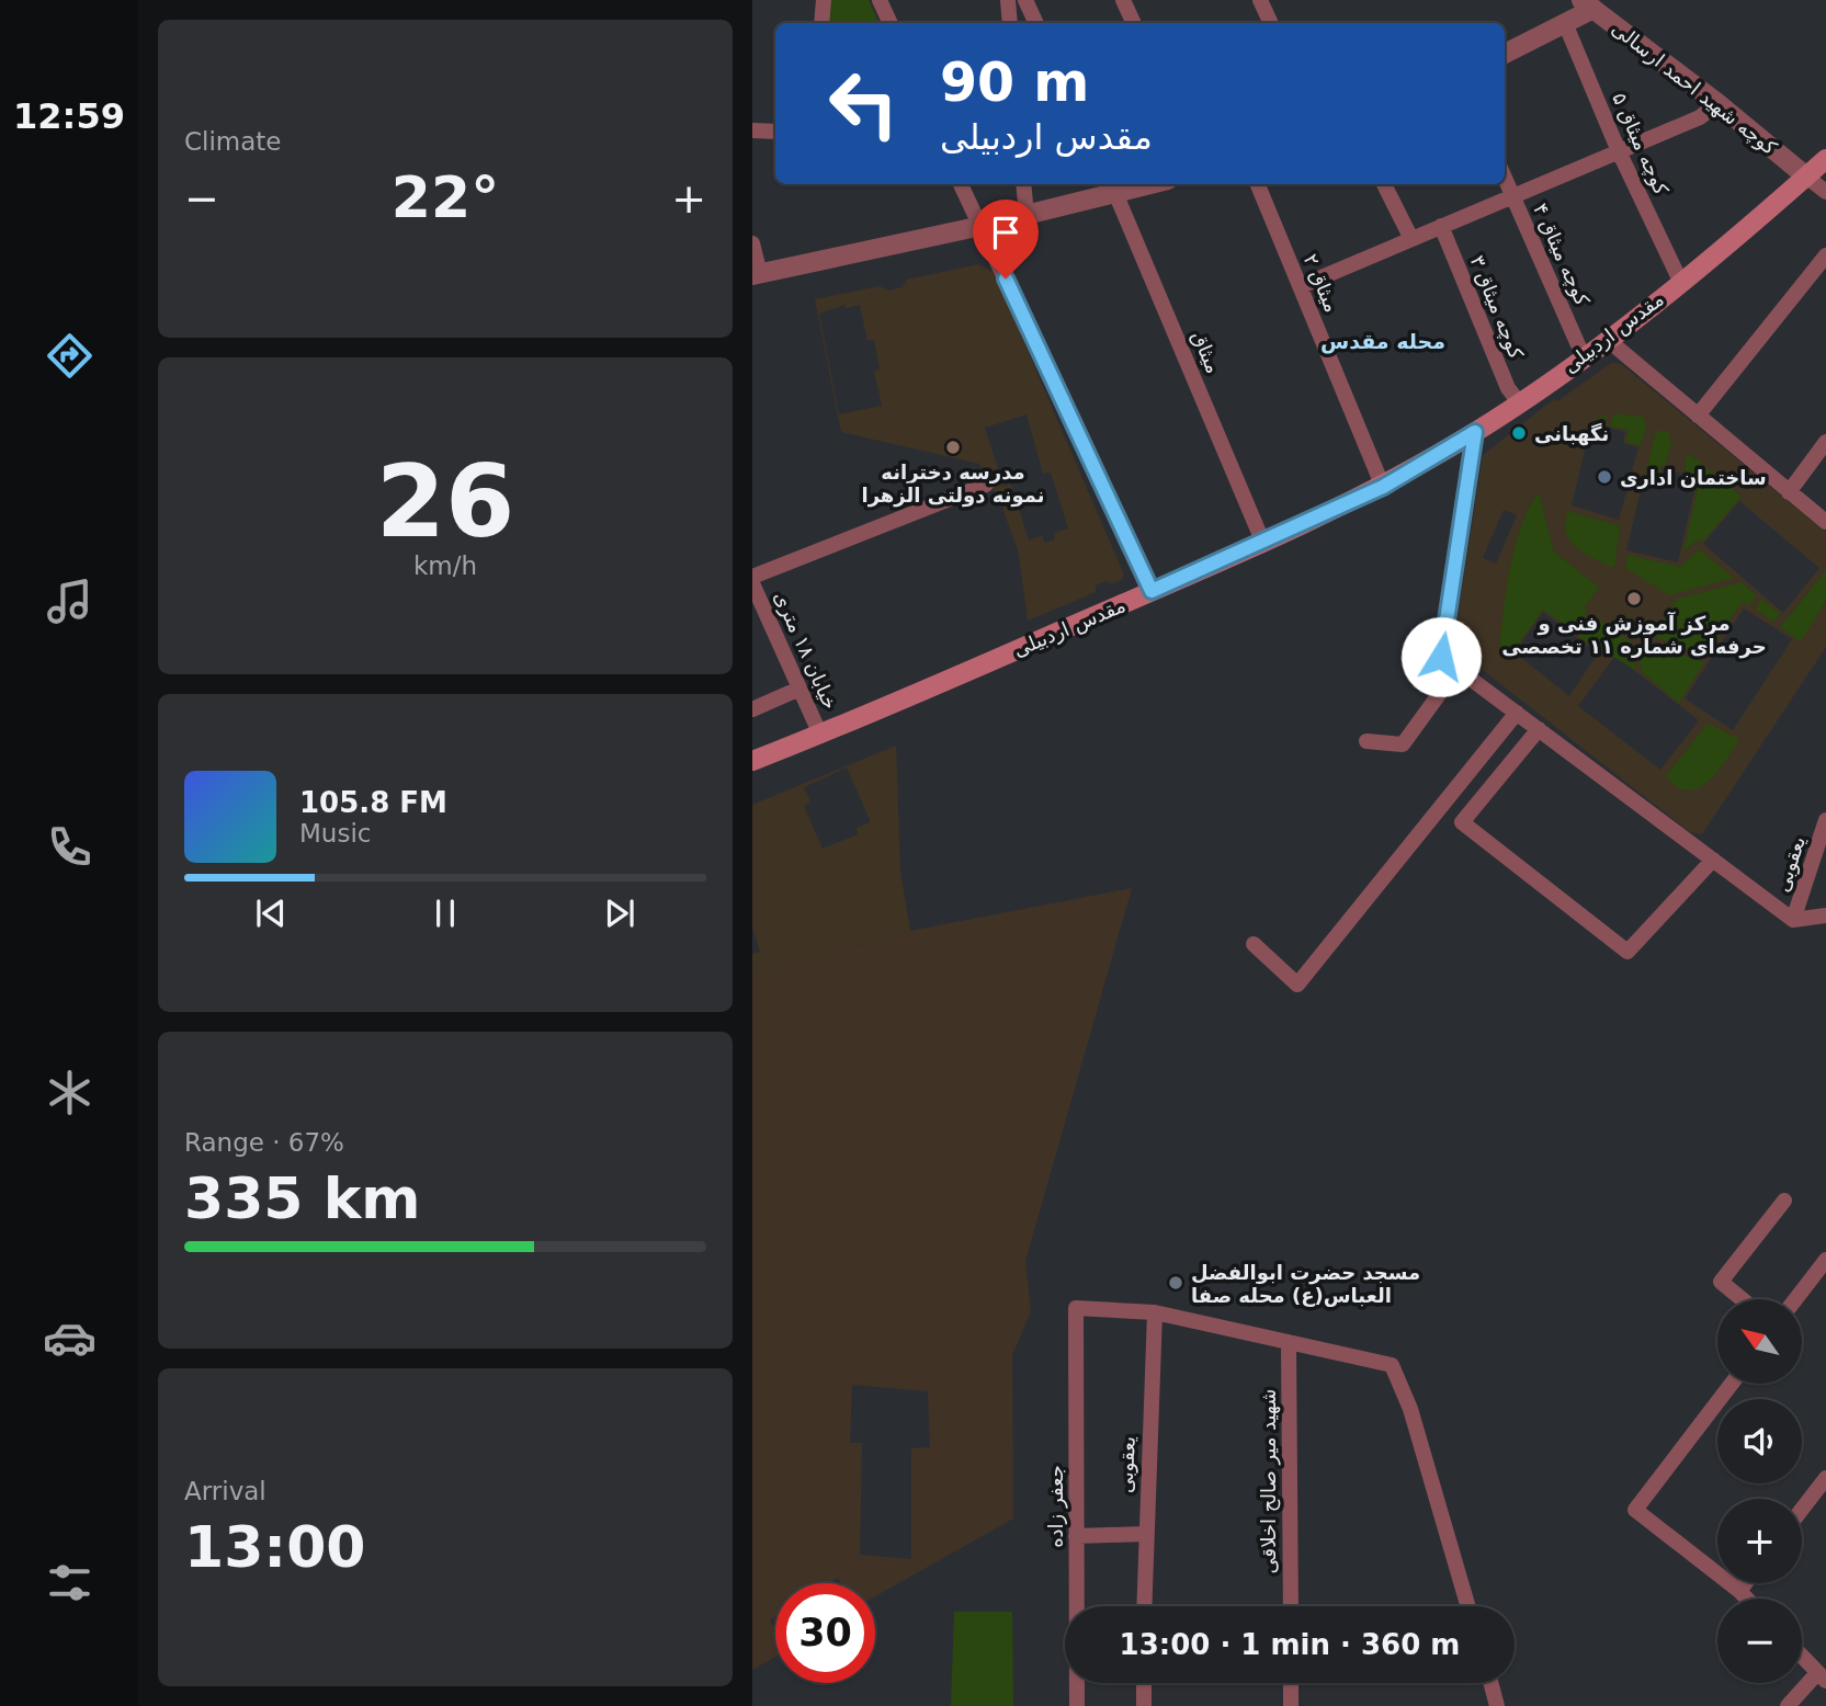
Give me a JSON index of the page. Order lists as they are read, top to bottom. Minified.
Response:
{"streets":{"main road":["مقدس اردبیلی"],"street":["کوچه شهید احمد ارسالی","کوچه میثاق ۵","کوچه میثاق ۴","میثاق ۲","کوچه میثاق ۳","میثاق","خیابان ۱۸ متری","یعقوبی","شهید میر صالح اخلاقی","جعفر زاده"]},"crossings":[["کوچه شهید احمد ارسالی","مقدس اردبیلی"],["کوچه میثاق ۵","مقدس اردبیلی"],["کوچه میثاق ۴","مقدس اردبیلی"],["میثاق ۲","مقدس اردبیلی"],["کوچه میثاق ۳","مقدس اردبیلی"],["مقدس اردبیلی","میثاق"],["مقدس اردبیلی","خیابان ۱۸ متری"],["یعقوبی","جعفر زاده"]],"districts":["محله مقدس"],"places":["نگهبانی","مدرسه دخترانه نمونه دولتی الزهرا","ساختمان اداری","مرکز آموزش فنی و حرفه‌ای شماره ۱۱ تخصصی","مسجد حضرت ابوالفضل العباس(ع) محله صفا"],"north":"top left","page":{"tabs":"12:59","tile":["Climate",["26","km/h"],["Range · 67%","335 km"],["Arrival","13:00"]],"turn":["90 m","مقدس اردبیلی"],"heat":["−","22°","+"],"song":["105.8 FM","Music"],"map_buttons":["+","−"],"limit":"30","trip":"13:00 · 1 min · 360 m"}}
